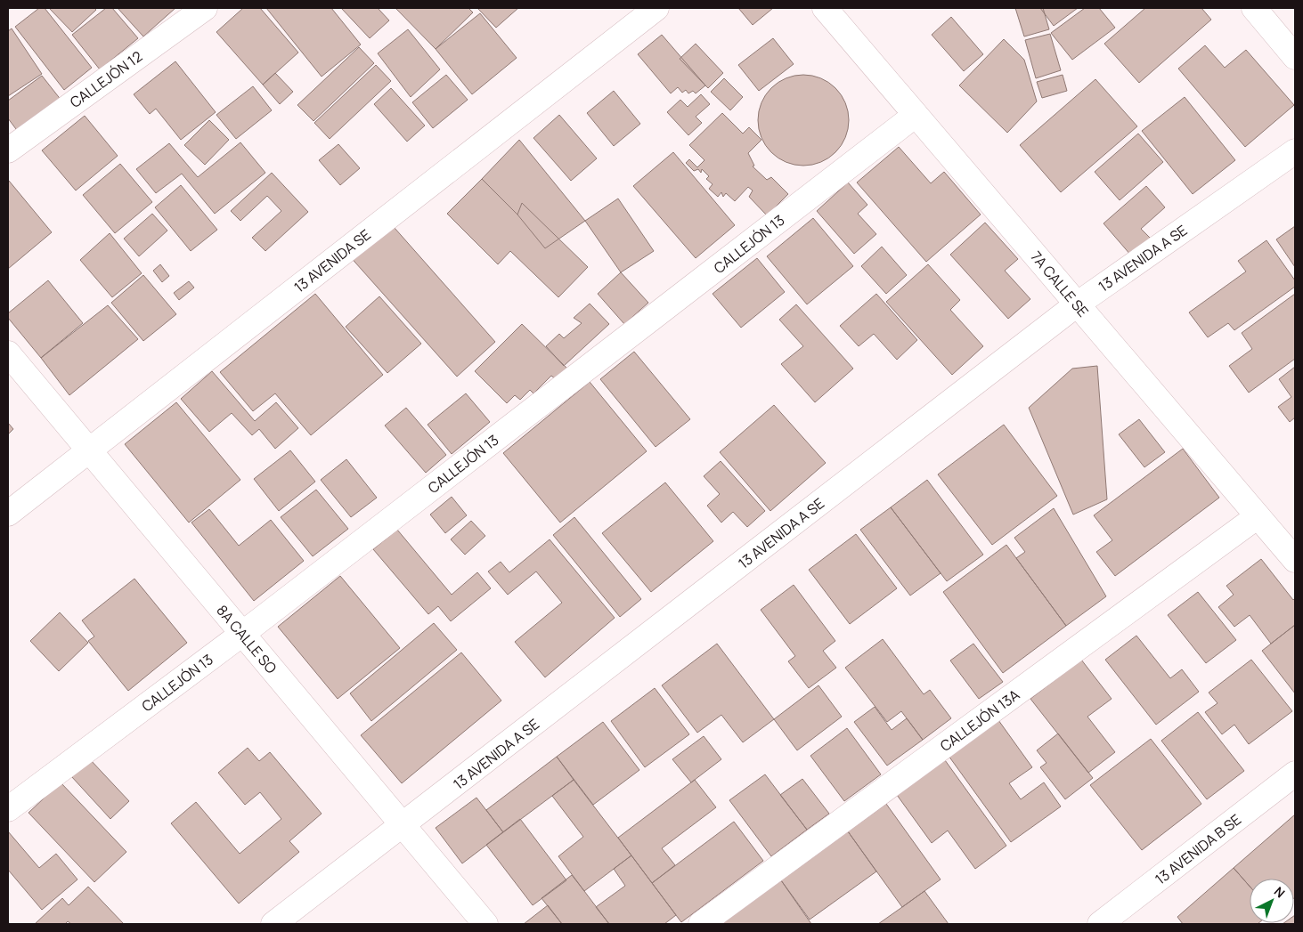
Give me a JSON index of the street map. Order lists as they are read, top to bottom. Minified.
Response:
{"streets":{"street":["CALLEJÓN 12","CALLEJÓN 13","13 AVENIDA A SE","13 AVENIDA SE","7A CALLE SE","8A CALLE SO","CALLEJÓN 13A","13 AVENIDA B SE"]},"crossings":[["CALLEJÓN 13","7A CALLE SE"],["CALLEJÓN 13","8A CALLE SO"],["13 AVENIDA A SE","7A CALLE SE"],["13 AVENIDA A SE","8A CALLE SO"],["13 AVENIDA SE","8A CALLE SO"],["7A CALLE SE","CALLEJÓN 13A"]],"north":"top right"}
